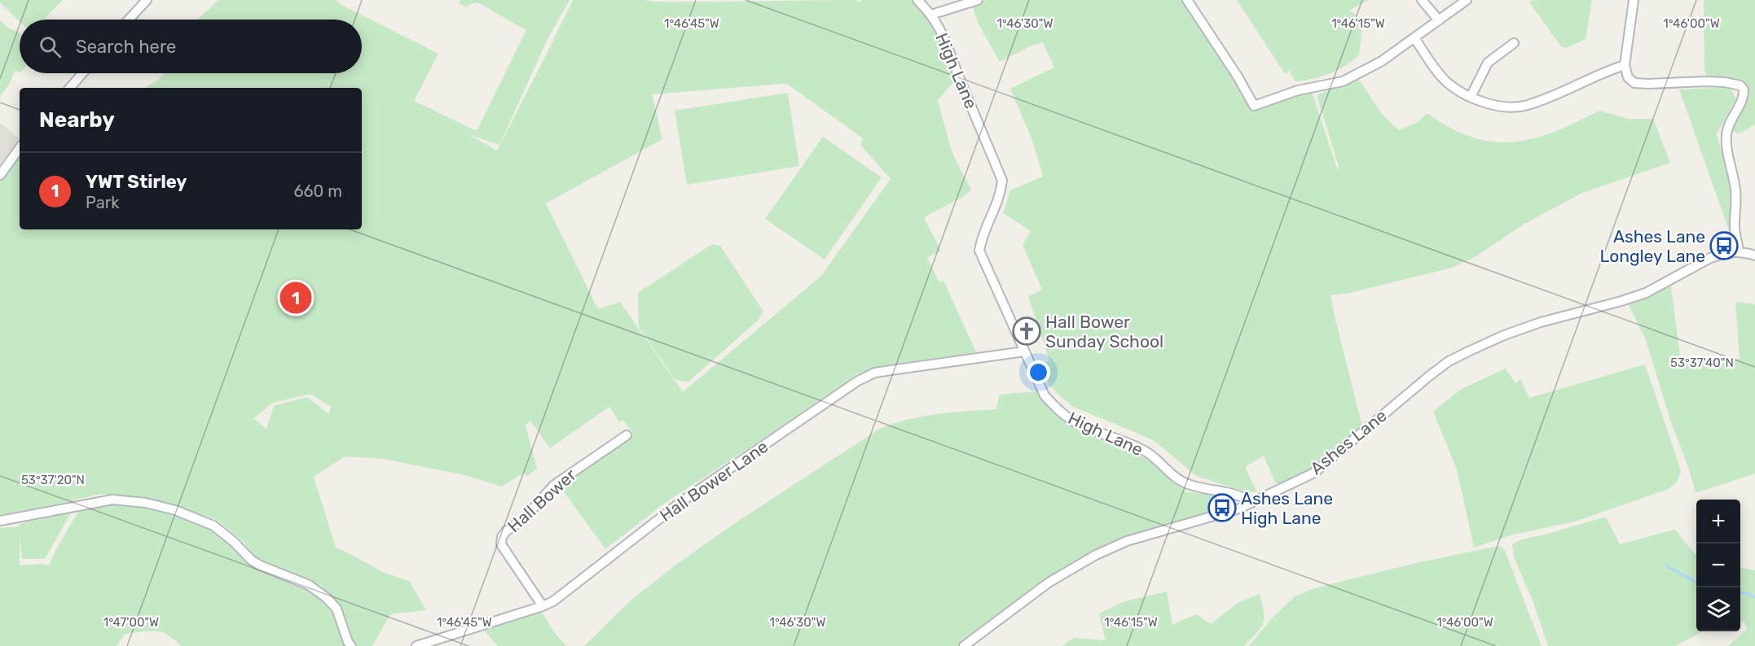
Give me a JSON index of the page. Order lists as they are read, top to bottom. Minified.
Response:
{"streets":{"street":["High Lane","Ashes Lane","Hall Bower Lane","Hall Bower"]},"crossings":[["High Lane","Ashes Lane"],["High Lane","Hall Bower Lane"],["Hall Bower Lane","Hall Bower"]],"places":{"bus stop":["Ashes Lane Longley Lane","Ashes Lane High Lane"],"church":["Hall Bower Sunday School"]},"page":{"search":"Search here","heading":"Nearby","list":[{"mark":"1","name":"YWT Stirley","note":"Park","value":"660 m"}],"pins":"1","map_buttons":["+","−"]},"coordinates":["1°46'45\"W","1°46'30\"W","1°46'15\"W","1°46'00\"W","53°37'40\"N","53°37'20\"N","1°47'00\"W"]}
